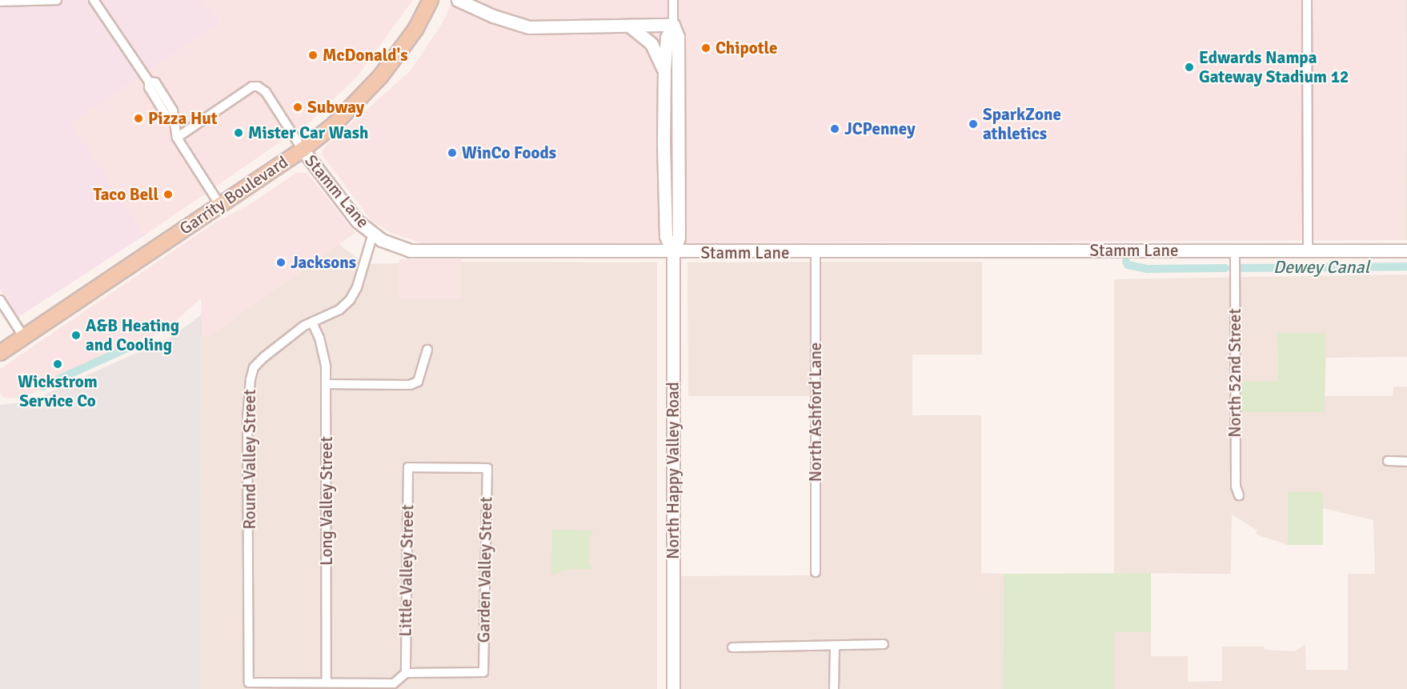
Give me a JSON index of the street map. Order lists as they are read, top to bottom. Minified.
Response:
{"streets":{"main road":["Stamm Lane","Garrity Boulevard","North Happy Valley Road"],"street":["North 52nd Street","North Ashford Lane","Round Valley Street","Long Valley Street","Garden Valley Street","Little Valley Street"]},"crossings":[["Stamm Lane","Garrity Boulevard"],["Stamm Lane","North 52nd Street"],["Stamm Lane","North Ashford Lane"],["Stamm Lane","Round Valley Street"],["Stamm Lane","North Happy Valley Road"],["Round Valley Street","Long Valley Street"],["Garden Valley Street","Little Valley Street"]],"water":["Dewey Canal"],"places":["Chipotle","McDonald's","Edwards Nampa Gateway Stadium 12","Subway","Pizza Hut","SparkZone athletics","JCPenney","Mister Car Wash","WinCo Foods","Taco Bell","Jacksons","A&B Heating and Cooling","Wickstrom Service Co"]}
